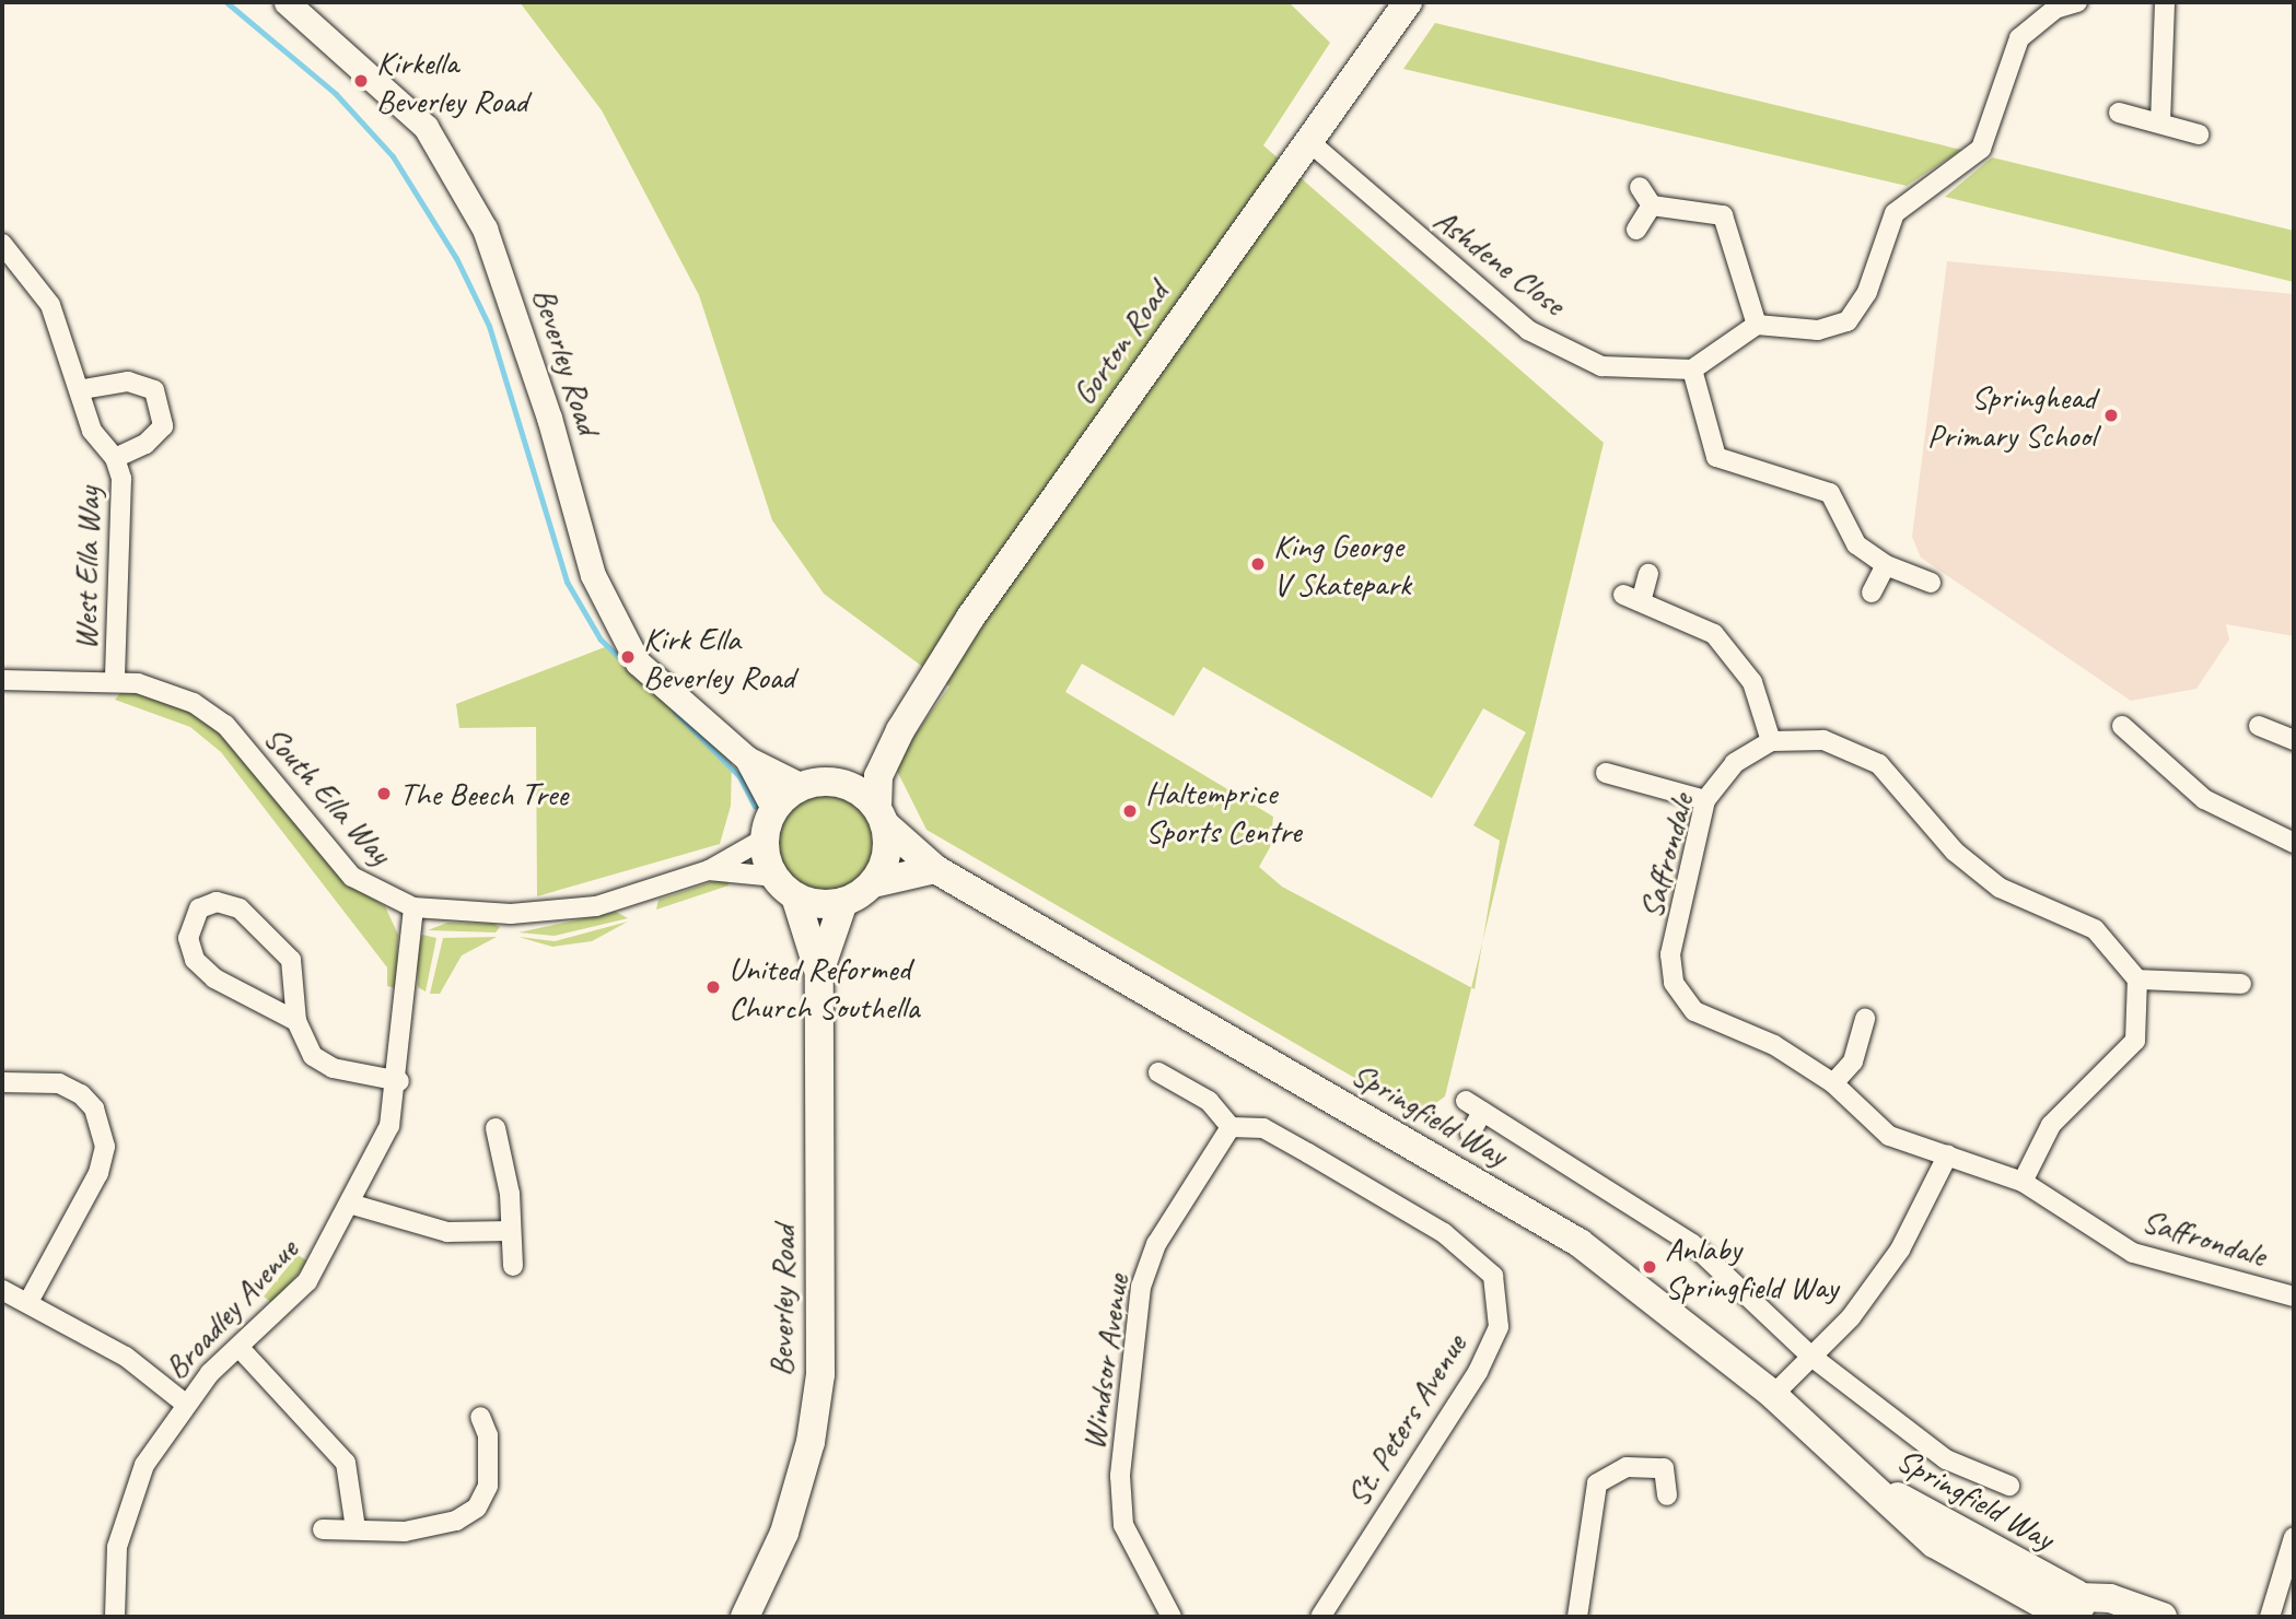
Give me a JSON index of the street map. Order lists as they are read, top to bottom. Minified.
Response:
{"streets":{"main road":["Gorton Road","Beverley Road","Springfield Way"],"street":["Ashdene Close","West Ella Way","South Ella Way","Saffrondale","Broadley Avenue","Windsor Avenue","St. Peters Avenue"]},"crossings":[["Ashdene Close","Gorton Road"],["Gorton Road","Beverley Road"],["Gorton Road","South Ella Way"],["Gorton Road","Springfield Way"],["Beverley Road","South Ella Way"],["Beverley Road","Springfield Way"],["West Ella Way","South Ella Way"],["South Ella Way","Springfield Way"],["South Ella Way","Broadley Avenue"],["Windsor Avenue","St. Peters Avenue"]],"places":["Kirkella Beverley Road","Springhead Primary School","King George V Skatepark","Kirk Ella Beverley Road","The Beech Tree","Haltemprice Sports Centre","United Reformed Church Southella","Anlaby Springfield Way"]}
